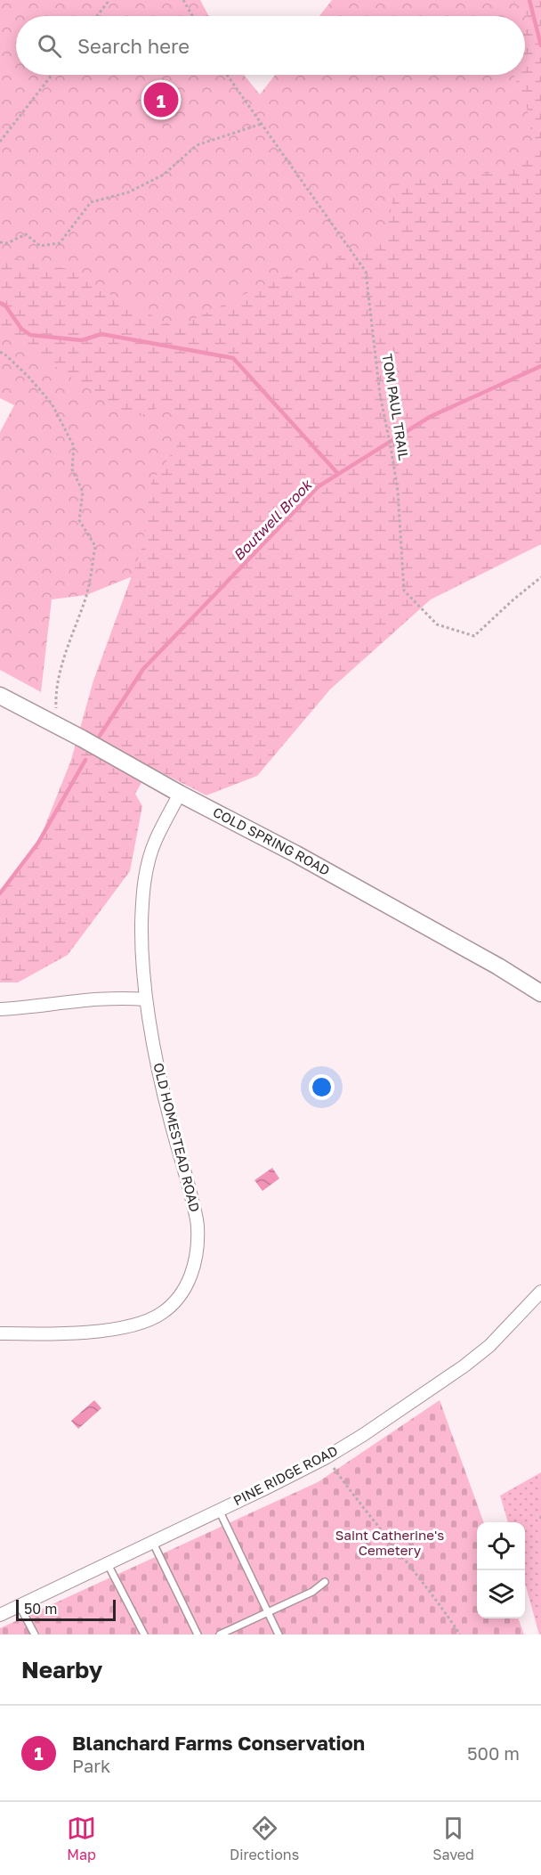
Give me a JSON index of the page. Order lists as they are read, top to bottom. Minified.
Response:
{"streets":{"street":["COLD SPRING ROAD","OLD HOMESTEAD ROAD","PINE RIDGE ROAD"],"path":["TOM PAUL TRAIL"]},"crossings":[["COLD SPRING ROAD","OLD HOMESTEAD ROAD"]],"water":["Boutwell Brook"],"parks":["Saint Catherine's Cemetery"],"scale_bar":"50 m","page":{"search":"Search here","pins":"1","scale":"50 m","heading":"Nearby","list":[{"mark":"1","name":"Blanchard Farms Conservation","note":"Park","value":"500 m"}],"nav":["Map","Directions","Saved"]}}
